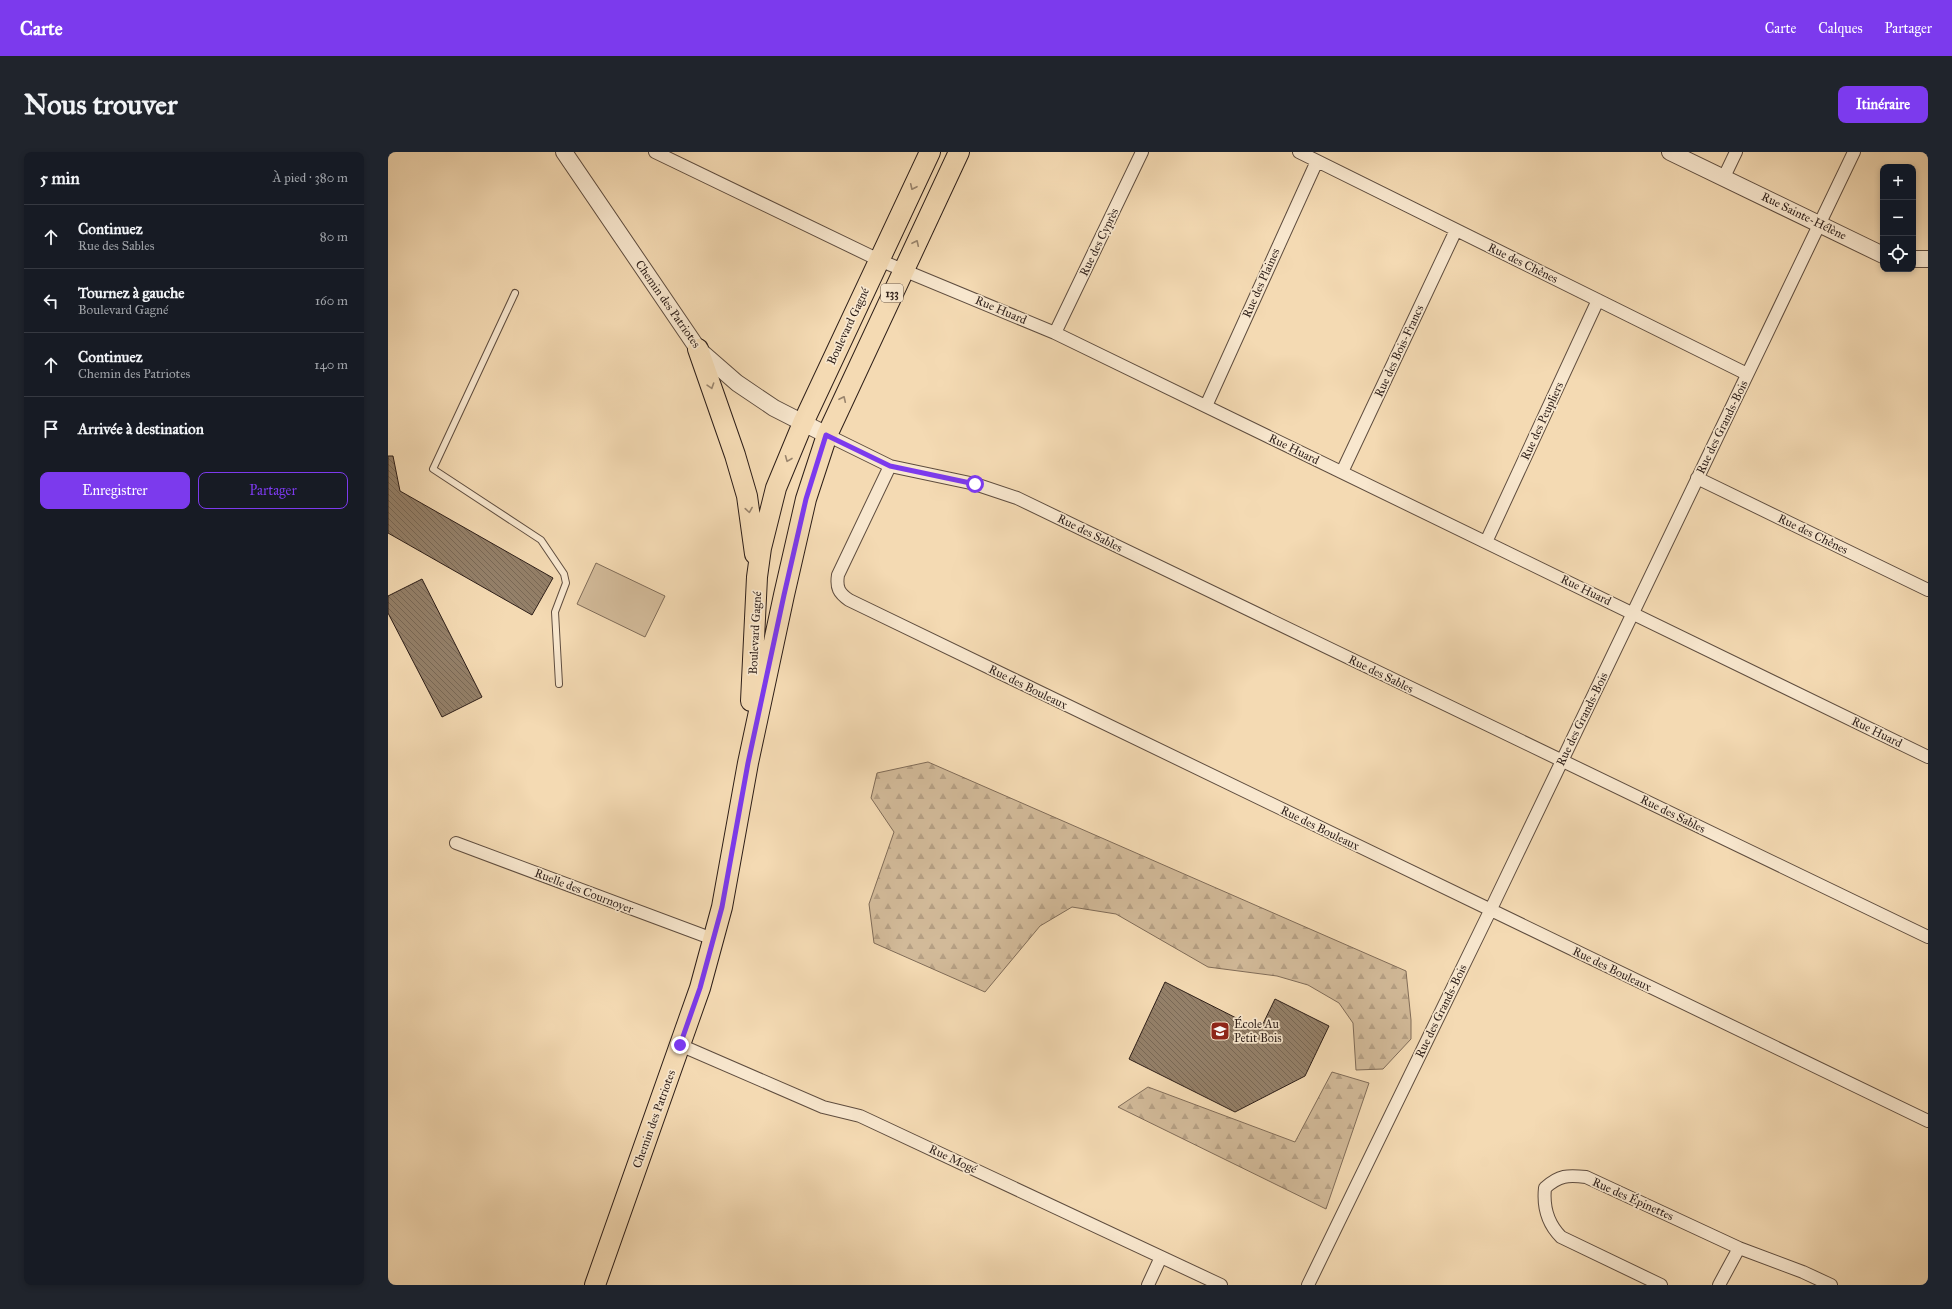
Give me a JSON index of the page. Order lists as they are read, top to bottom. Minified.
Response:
{"streets":{"main road":["133","Chemin des Patriotes","Boulevard Gagné"],"street":["Rue Sainte-Hélène","Rue des Cyprès","Rue des Chênes","Rue des Plaines","Rue Huard","Rue des Bois-Francs","Rue des Peupliers","Rue des Grands-Bois","Rue des Sables","Rue des Bouleaux","Ruelle des Cournoyer","Rue Mogé","Rue des Épinettes"]},"crossings":[["Rue Sainte-Hélène","Rue des Grands-Bois"],["Rue des Cyprès","Rue Huard"],["Rue des Chênes","Rue des Plaines"],["Rue des Chênes","Rue des Bois-Francs"],["Rue des Chênes","Rue des Peupliers"],["Rue des Chênes","Rue des Grands-Bois"],["Rue des Plaines","Rue Huard"],["Chemin des Patriotes","Boulevard Gagné"],["Chemin des Patriotes","Rue des Sables"],["Chemin des Patriotes","Ruelle des Cournoyer"],["Chemin des Patriotes","Rue Mogé"],["Rue Huard","Boulevard Gagné"],["Rue Huard","Rue des Bois-Francs"],["Rue Huard","Rue des Peupliers"],["Rue Huard","Rue des Grands-Bois"],["Boulevard Gagné","Rue des Sables"],["Rue des Grands-Bois","Rue des Sables"],["Rue des Grands-Bois","Rue des Bouleaux"],["Rue des Sables","Rue des Bouleaux"]],"places":{"school or university":["École Au Petit Bois"]},"page":{"header":"Carte","nav":["Carte","Calques","Partager"],"buttons":["Itinéraire",["Enregistrer","Partager"]],"title":"Nous trouver","heading":["5 min","À pied · 380 m"],"map_buttons":["+","−"],"list":[["Continuez","Rue des Sables","80 m"],["Tournez à gauche","Boulevard Gagné","160 m"],["Continuez","Chemin des Patriotes","140 m"],"Arrivée à destination"]}}
